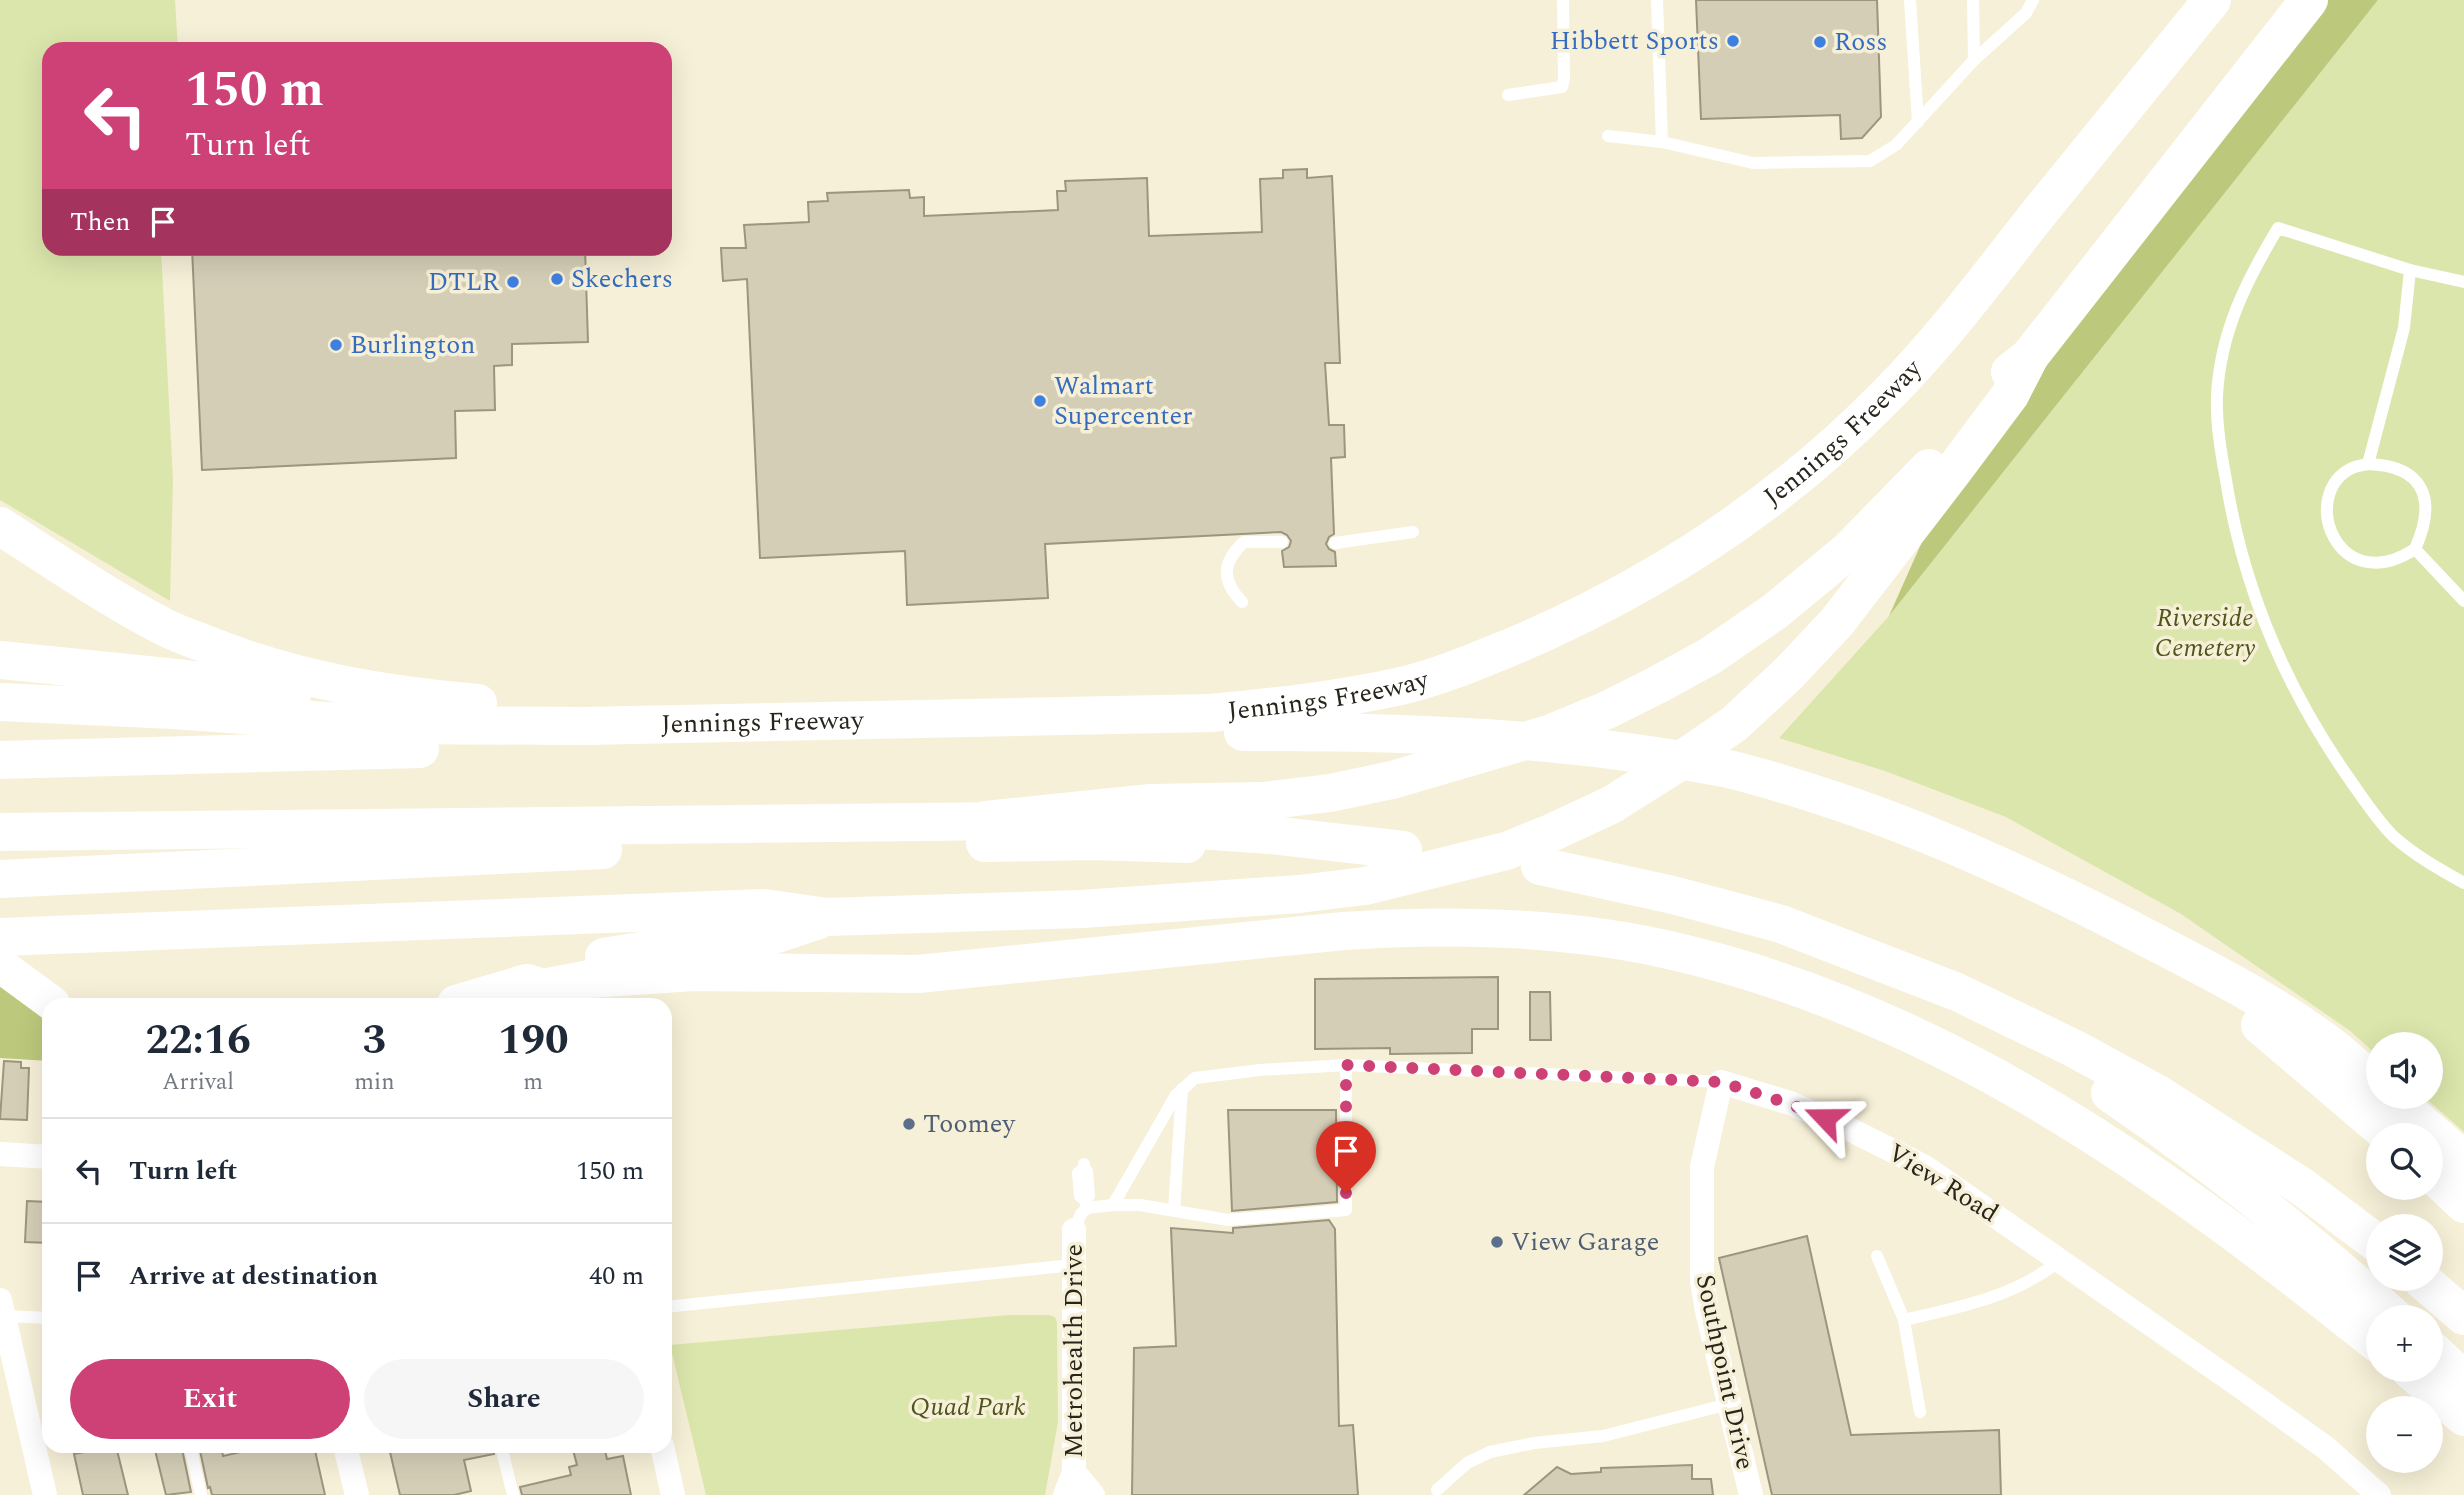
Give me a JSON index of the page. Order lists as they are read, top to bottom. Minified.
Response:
{"streets":{"highway":["Jennings Freeway"],"street":["View Road","Metrohealth Drive","Southpoint Drive"]},"crossings":[["View Road","Southpoint Drive"]],"parks":["Riverside Cemetery","Quad Park"],"places":["Hibbett Sports","Ross","Skechers","DTLR","Burlington","Walmart Supercenter","Toomey","View Garage"],"page":{"turn":["150 m","Turn left"],"then":"Then","eta":["22:16","Arrival","3","min","190","m"],"map_buttons":["+","−"],"list":[{"name":"Turn left","value":"150 m"},{"name":"Arrive at destination","value":"40 m"}],"buttons":["Exit","Share"]}}
